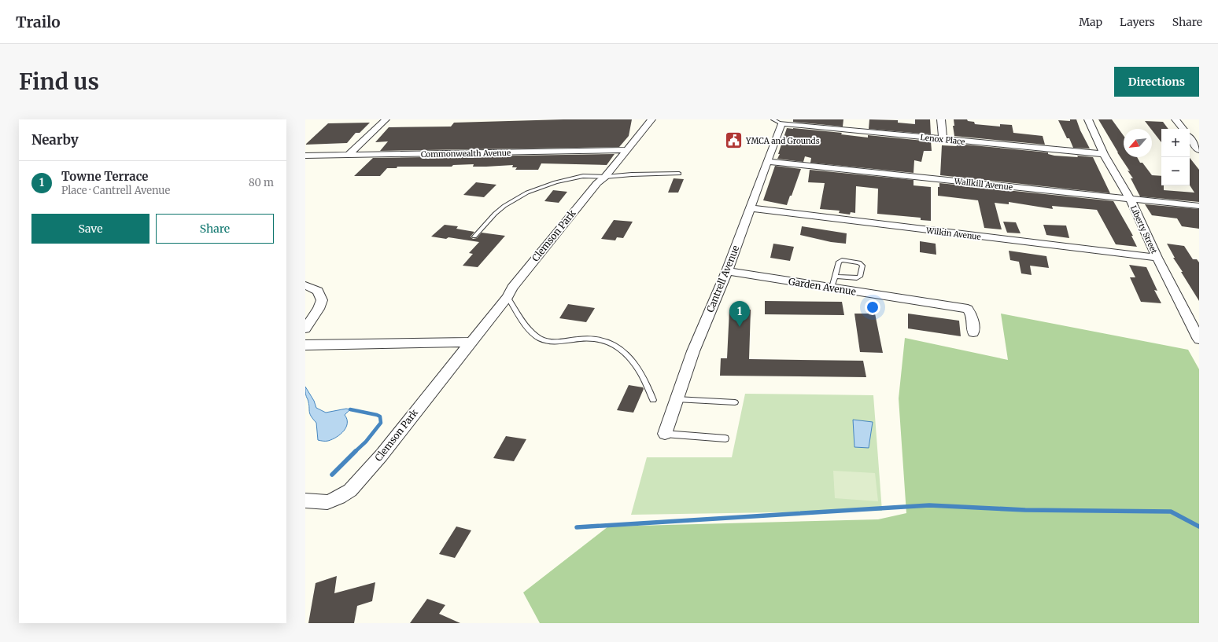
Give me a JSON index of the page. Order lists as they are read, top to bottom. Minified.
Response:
{"streets":{"street":["Lenox Place","Commonwealth Avenue","Wallkill Avenue","Liberty Street","Wilkin Avenue","Clemson Park","Cantrell Avenue","Garden Avenue"]},"crossings":[["Lenox Place","Liberty Street"],["Lenox Place","Cantrell Avenue"],["Commonwealth Avenue","Clemson Park"],["Wallkill Avenue","Liberty Street"],["Wallkill Avenue","Cantrell Avenue"],["Liberty Street","Wilkin Avenue"],["Wilkin Avenue","Cantrell Avenue"],["Cantrell Avenue","Garden Avenue"]],"places":{"public building":["YMCA and Grounds"]},"north":"bottom left","page":{"header":"Trailo","nav":["Map","Layers","Share"],"buttons":["Directions",["Save","Share"]],"title":"Find us","heading":"Nearby","map_buttons":["+","−"],"list":[{"mark":"1","name":"Towne Terrace","note":"Place · Cantrell Avenue","value":"80 m"}],"pins":"1"}}
